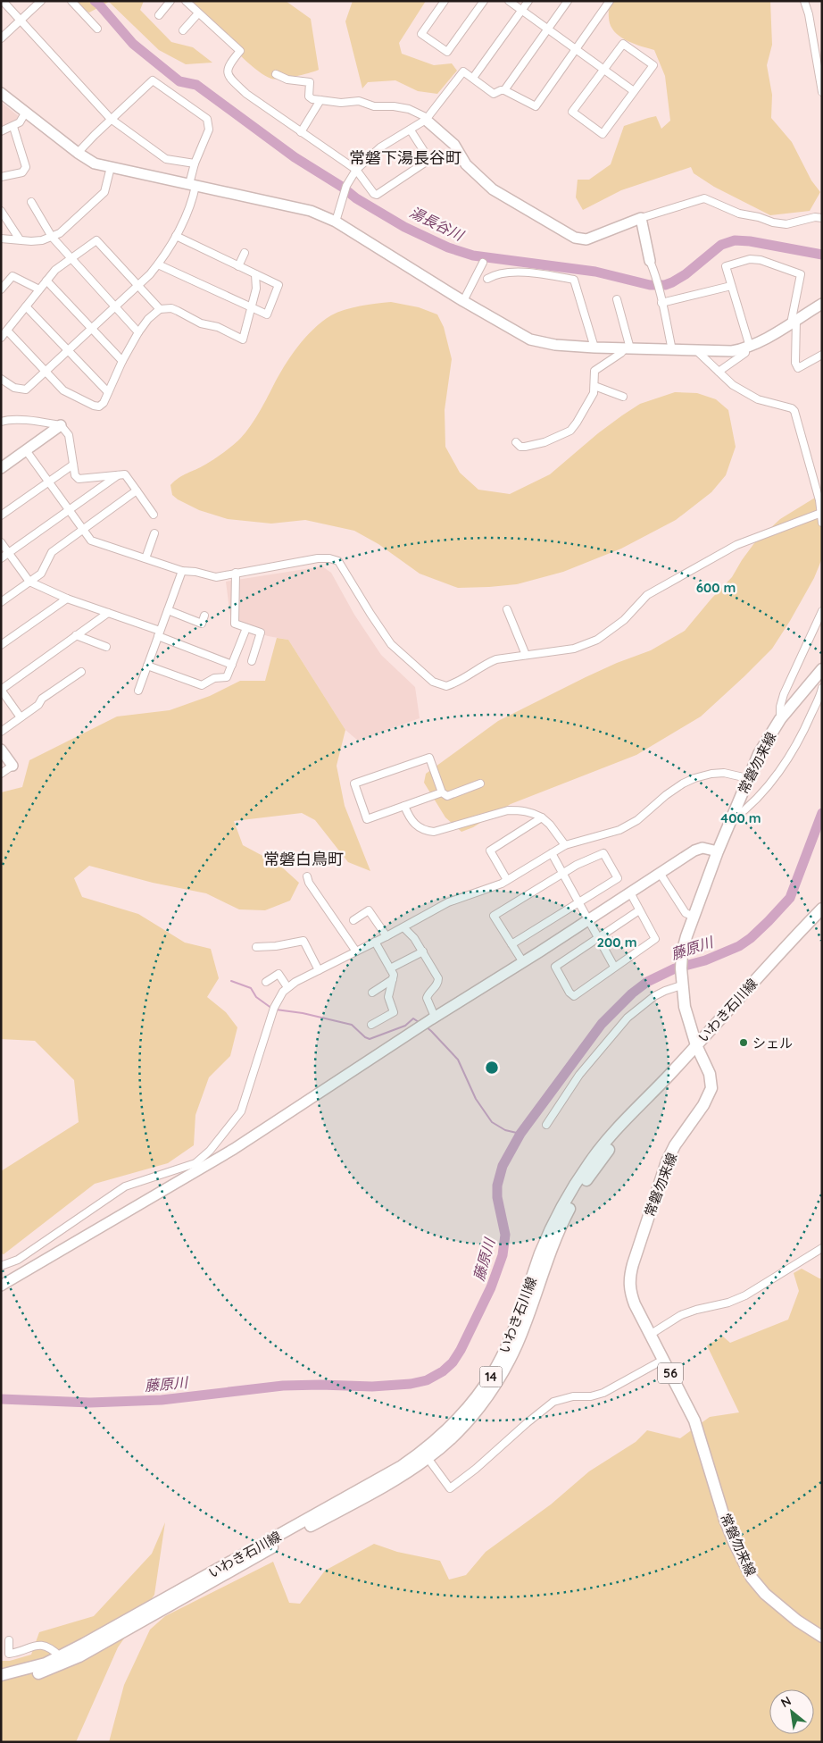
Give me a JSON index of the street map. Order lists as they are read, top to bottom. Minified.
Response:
{"streets":{"main road":["常磐勿来線","いわき石川線","56","14"]},"crossings":[["常磐勿来線","いわき石川線"]],"districts":["常磐下湯長谷町","常磐白鳥町"],"water":["湯長谷川","藤原川"],"places":["シェル"],"north":"top left","rings":["600 m","400 m","200 m"]}
